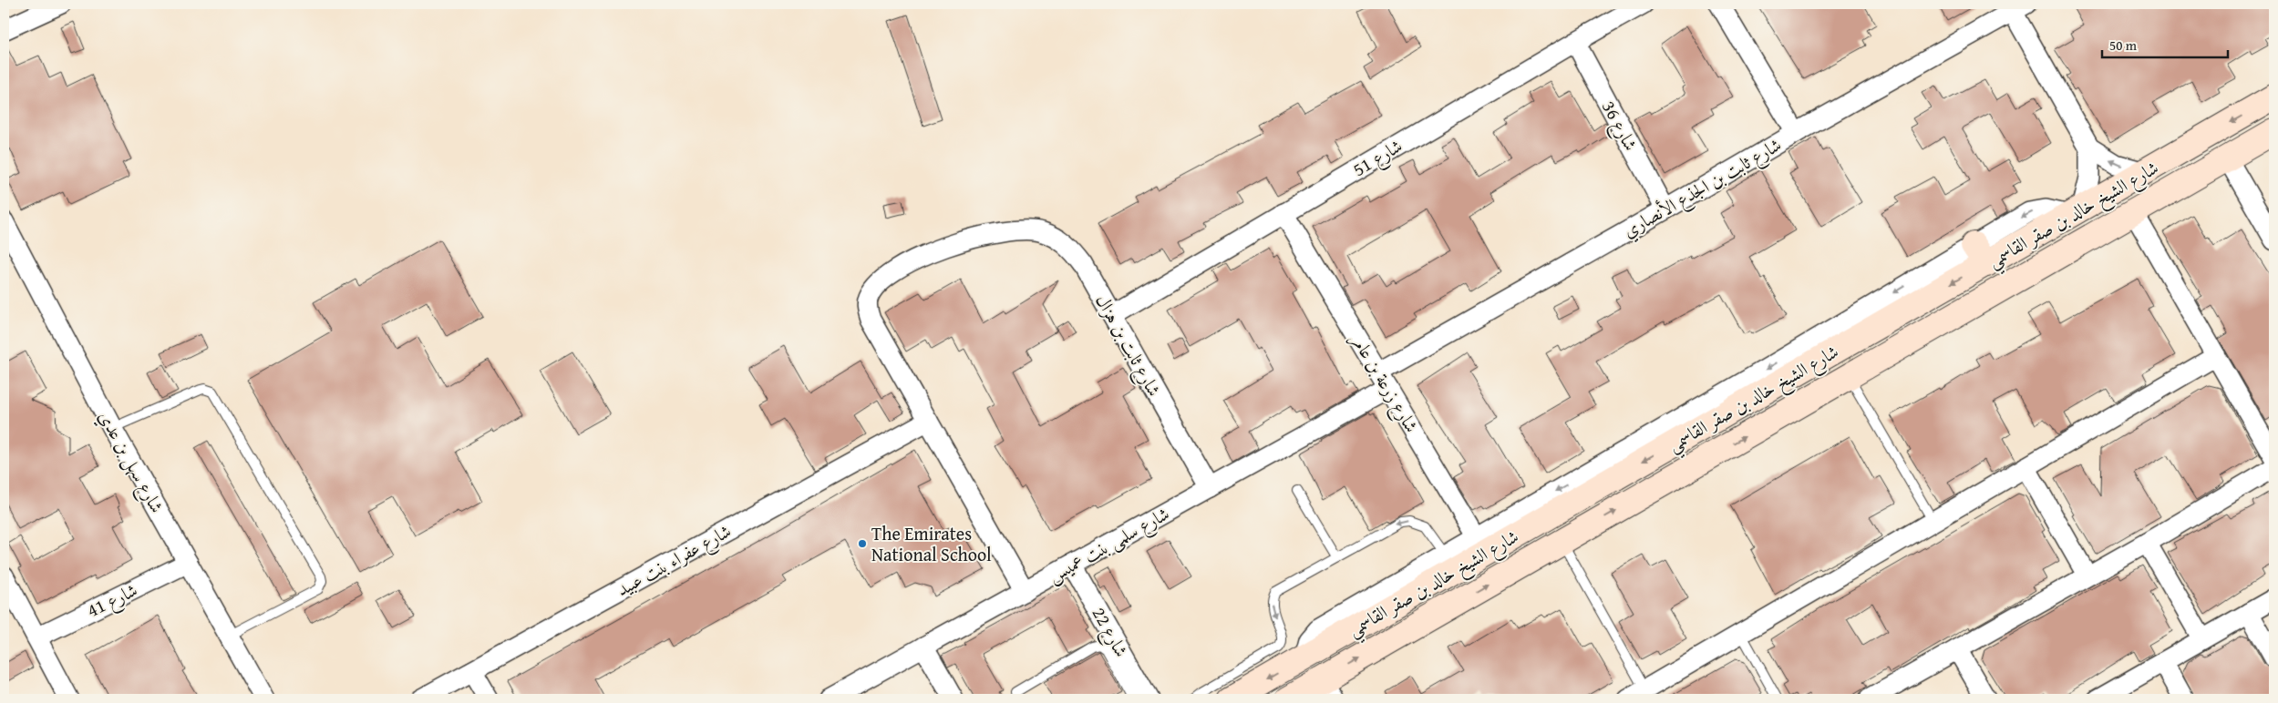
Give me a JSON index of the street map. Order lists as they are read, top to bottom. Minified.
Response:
{"streets":{"main road":["شارع الشيخ خالد بن صقر القاسمي"],"street":["شارع 36","شارع 51","شارع ثابت بن الجذع الأنصاري","شارع ثابت بن هزال","شارع زرعة بن عامر","شارع سهل بن عدي","شارع سلمى بنت عميس","شارع عفراء بنت عبيد","شارع 41","شارع 22"]},"crossings":[["شارع 36","شارع 51"],["شارع 36","شارع ثابت بن الجذع الأنصاري"],["شارع 51","شارع ثابت بن هزال"],["شارع 51","شارع زرعة بن عامر"],["شارع ثابت بن الجذع الأنصاري","شارع زرعة بن عامر"],["شارع ثابت بن الجذع الأنصاري","شارع سلمى بنت عميس"],["شارع الشيخ خالد بن صقر القاسمي","شارع زرعة بن عامر"],["شارع ثابت بن هزال","شارع سلمى بنت عميس"],["شارع ثابت بن هزال","شارع عفراء بنت عبيد"],["شارع زرعة بن عامر","شارع سلمى بنت عميس"],["شارع سهل بن عدي","شارع 41"],["شارع سلمى بنت عميس","شارع 22"]],"places":["The Emirates National School"],"scale_bar":"50 m"}
